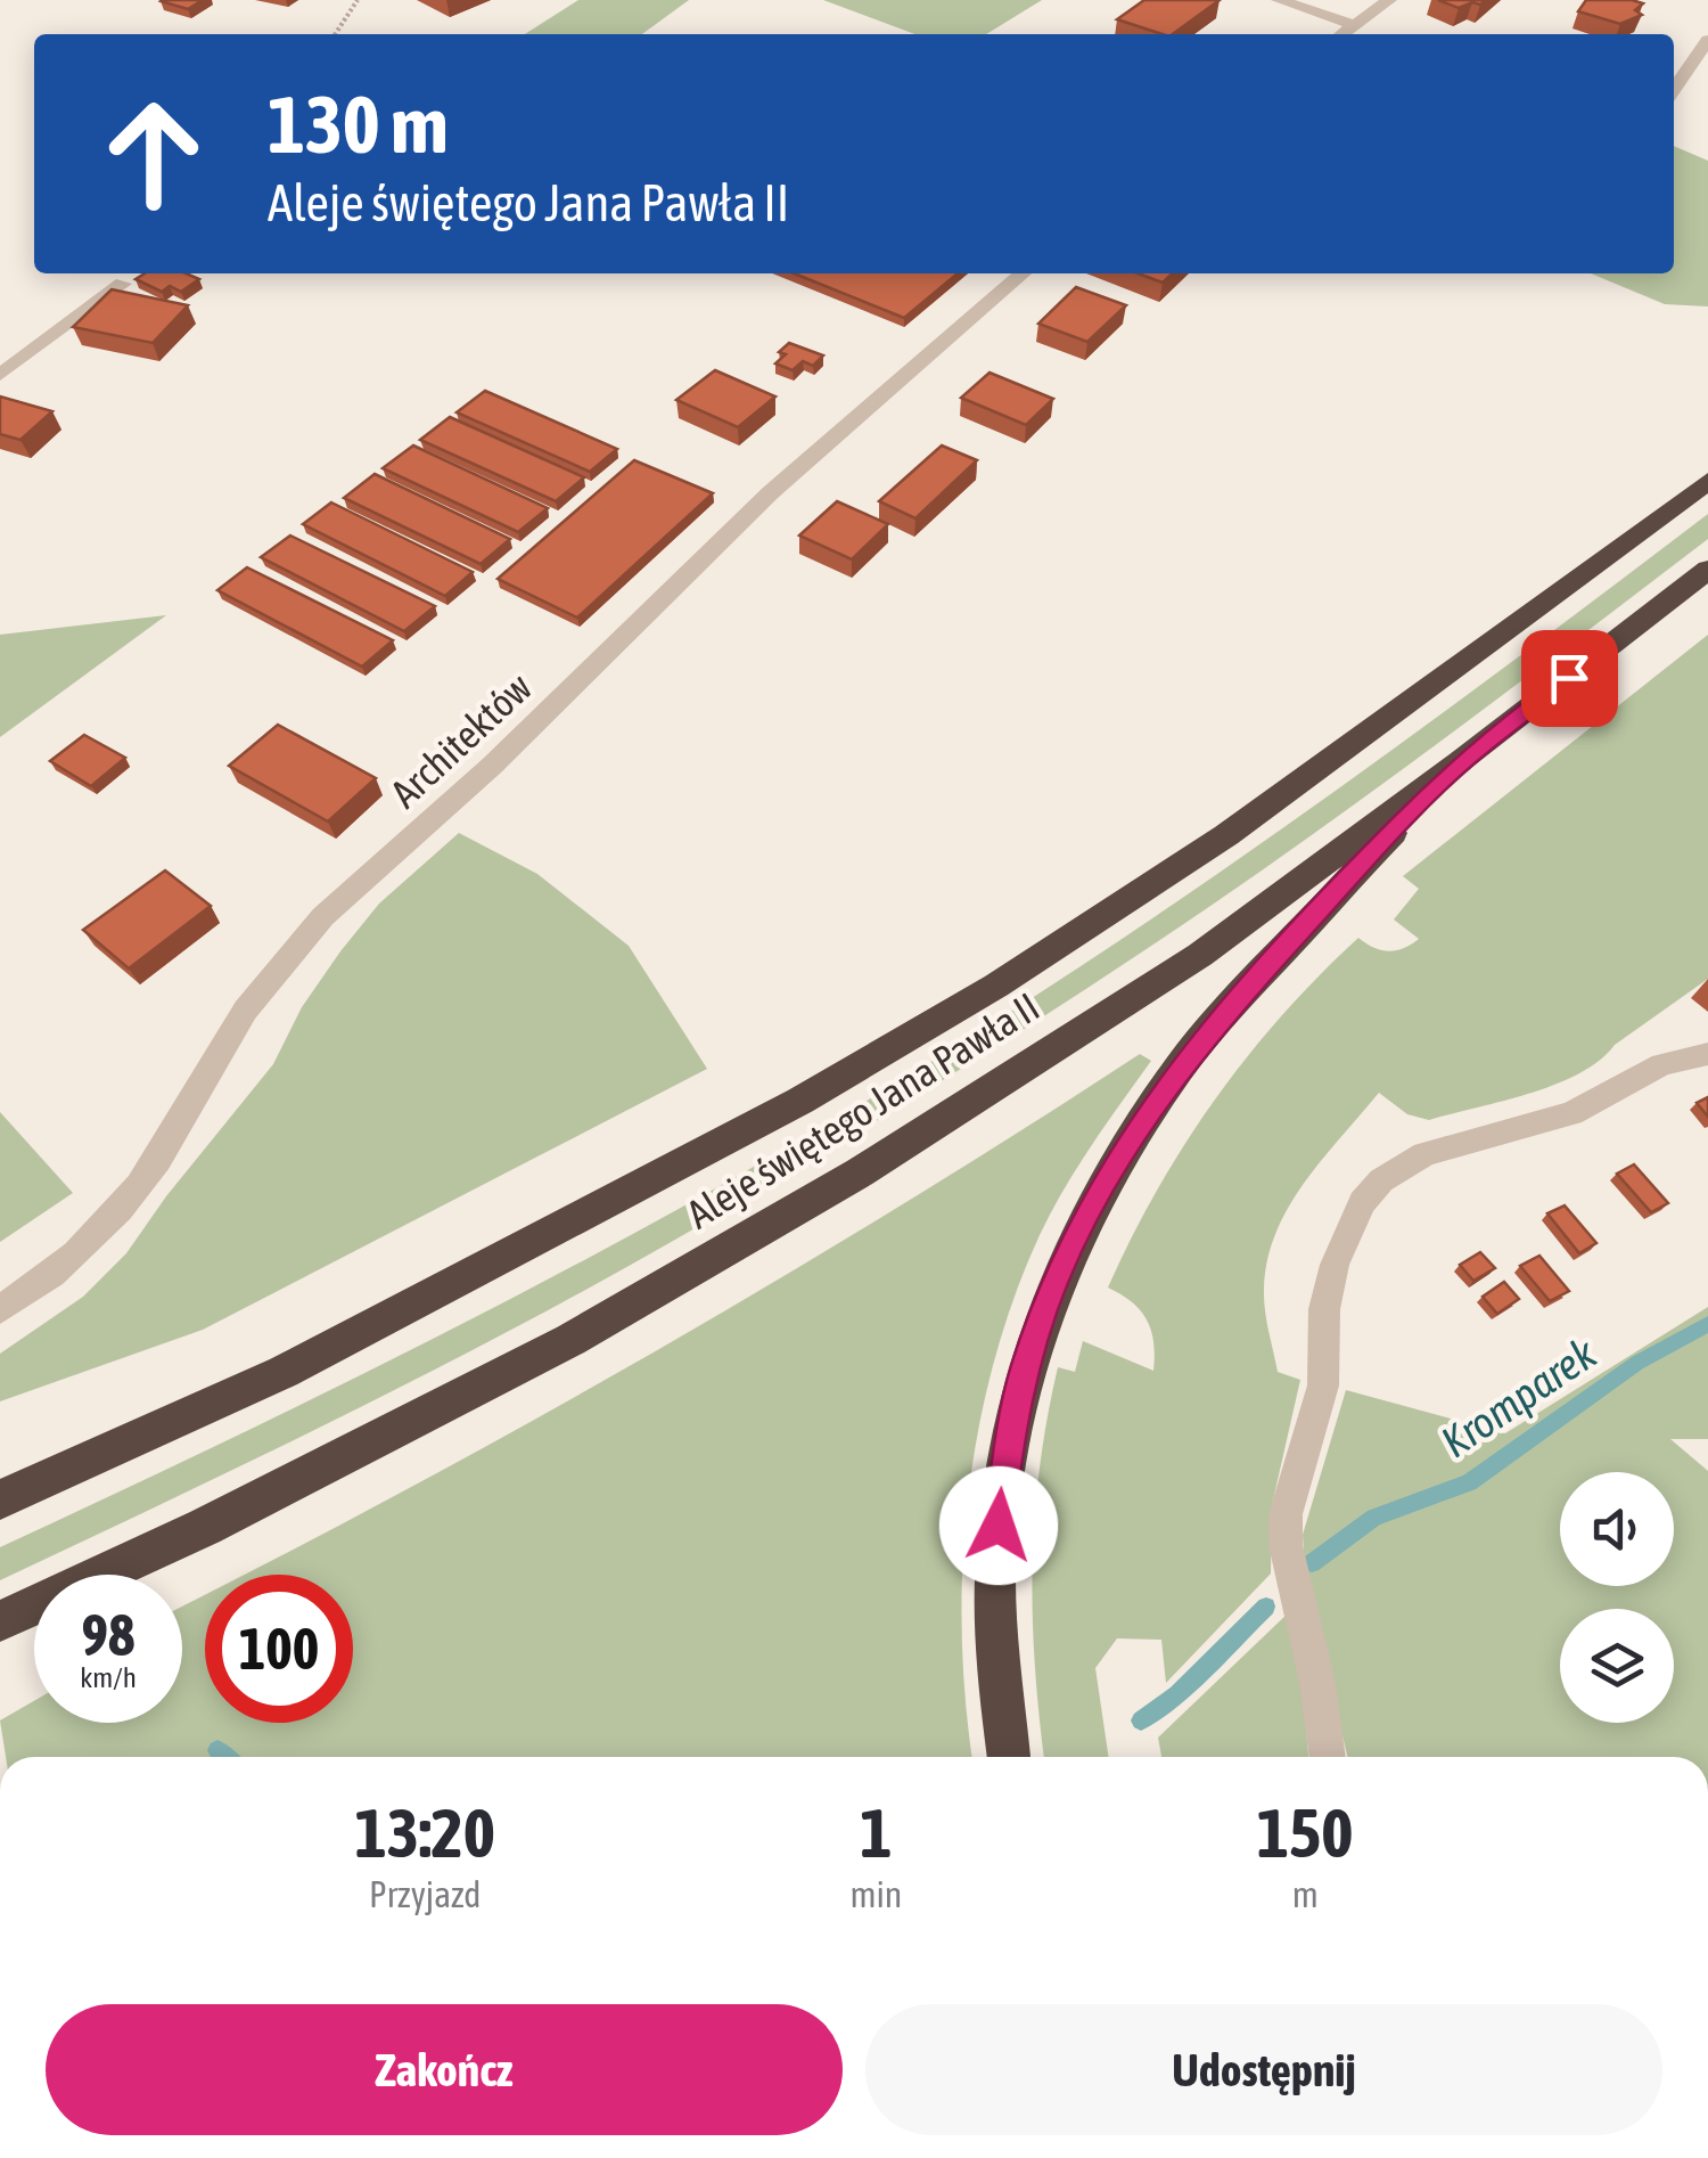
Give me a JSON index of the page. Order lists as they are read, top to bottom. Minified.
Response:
{"streets":{"highway":["Aleje świętego Jana Pawła II"],"street":["Architektów"]},"water":["Kromparek"],"page":{"turn":["130 m","Aleje świętego Jana Pawła II"],"speed":"98 km/h","limit":"100","eta":["13:20","Przyjazd","1","min","150","m"],"buttons":["Zakończ","Udostępnij"]}}
